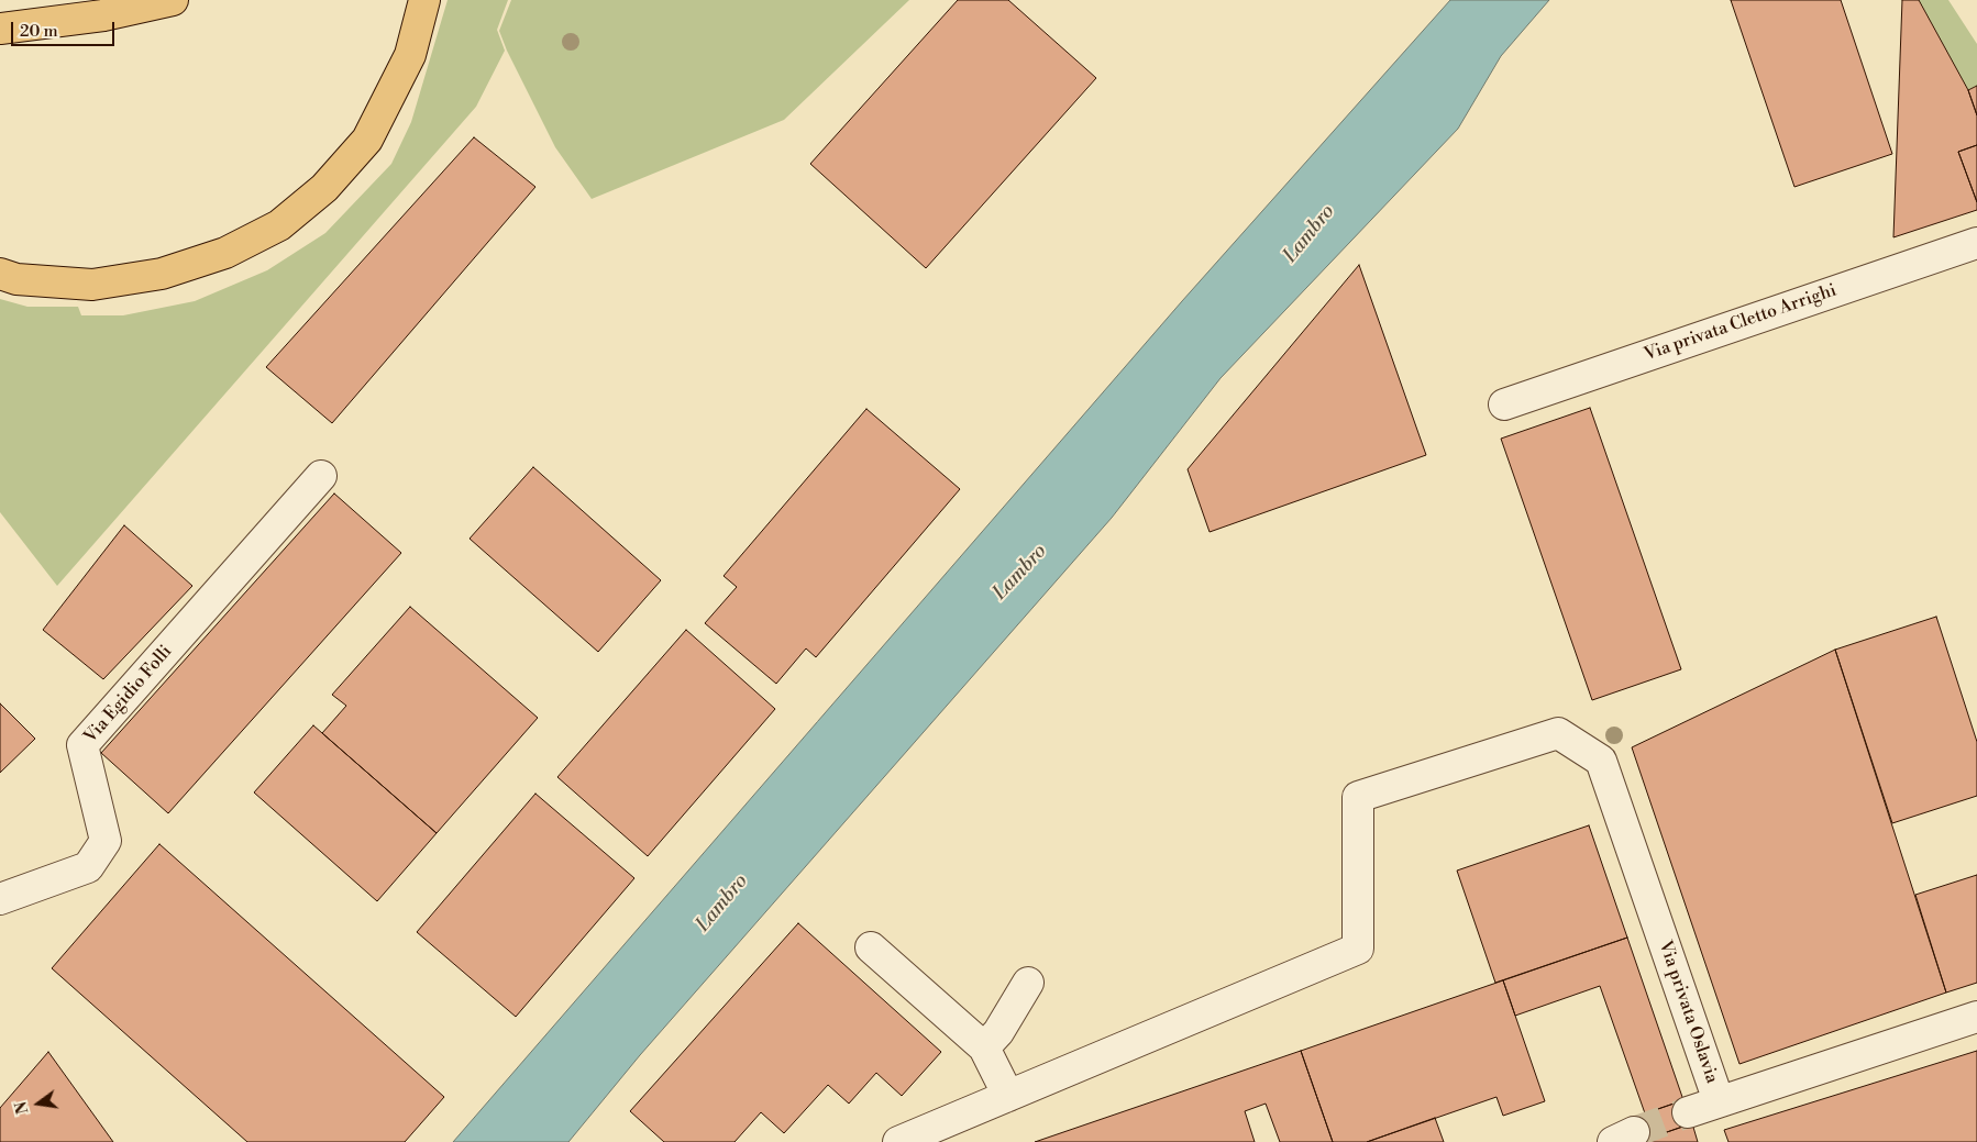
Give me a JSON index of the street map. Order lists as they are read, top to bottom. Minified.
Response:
{"streets":{"lane":["Via privata Cletto Arrighi","Via Egidio Folli","Via privata Oslavia"]},"water":["Lambro"],"scale_bar":"20 m","north":"left"}
